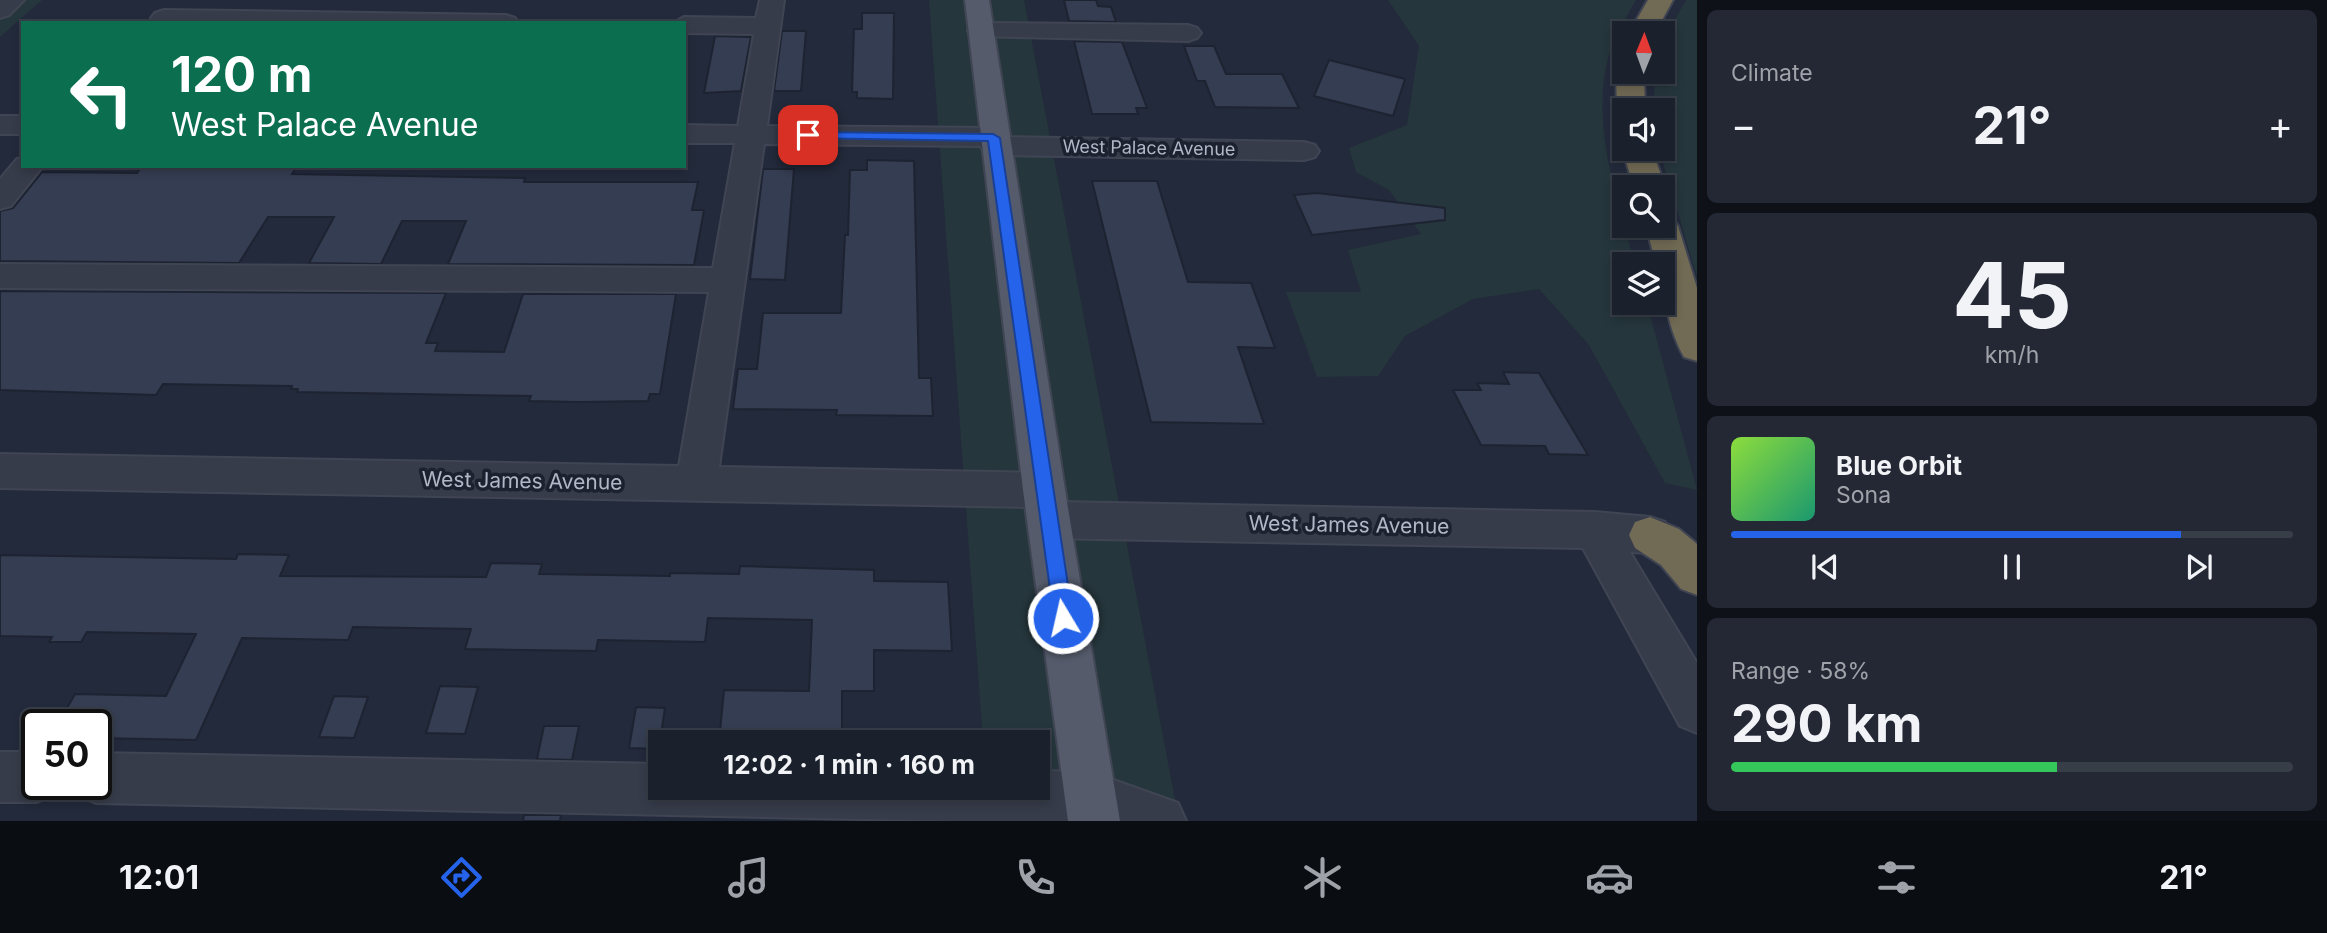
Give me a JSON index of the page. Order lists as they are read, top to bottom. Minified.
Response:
{"streets":{"street":["West Palace Avenue","West James Avenue"]},"north":"top","page":{"tile":["Climate",["45","km/h"],["Range · 58%","290 km"]],"turn":["120 m","West Palace Avenue"],"heat":["−","21°","+"],"song":["Blue Orbit","Sona"],"limit":"50","trip":"12:02 · 1 min · 160 m","tabs":["12:01","21°"]}}
